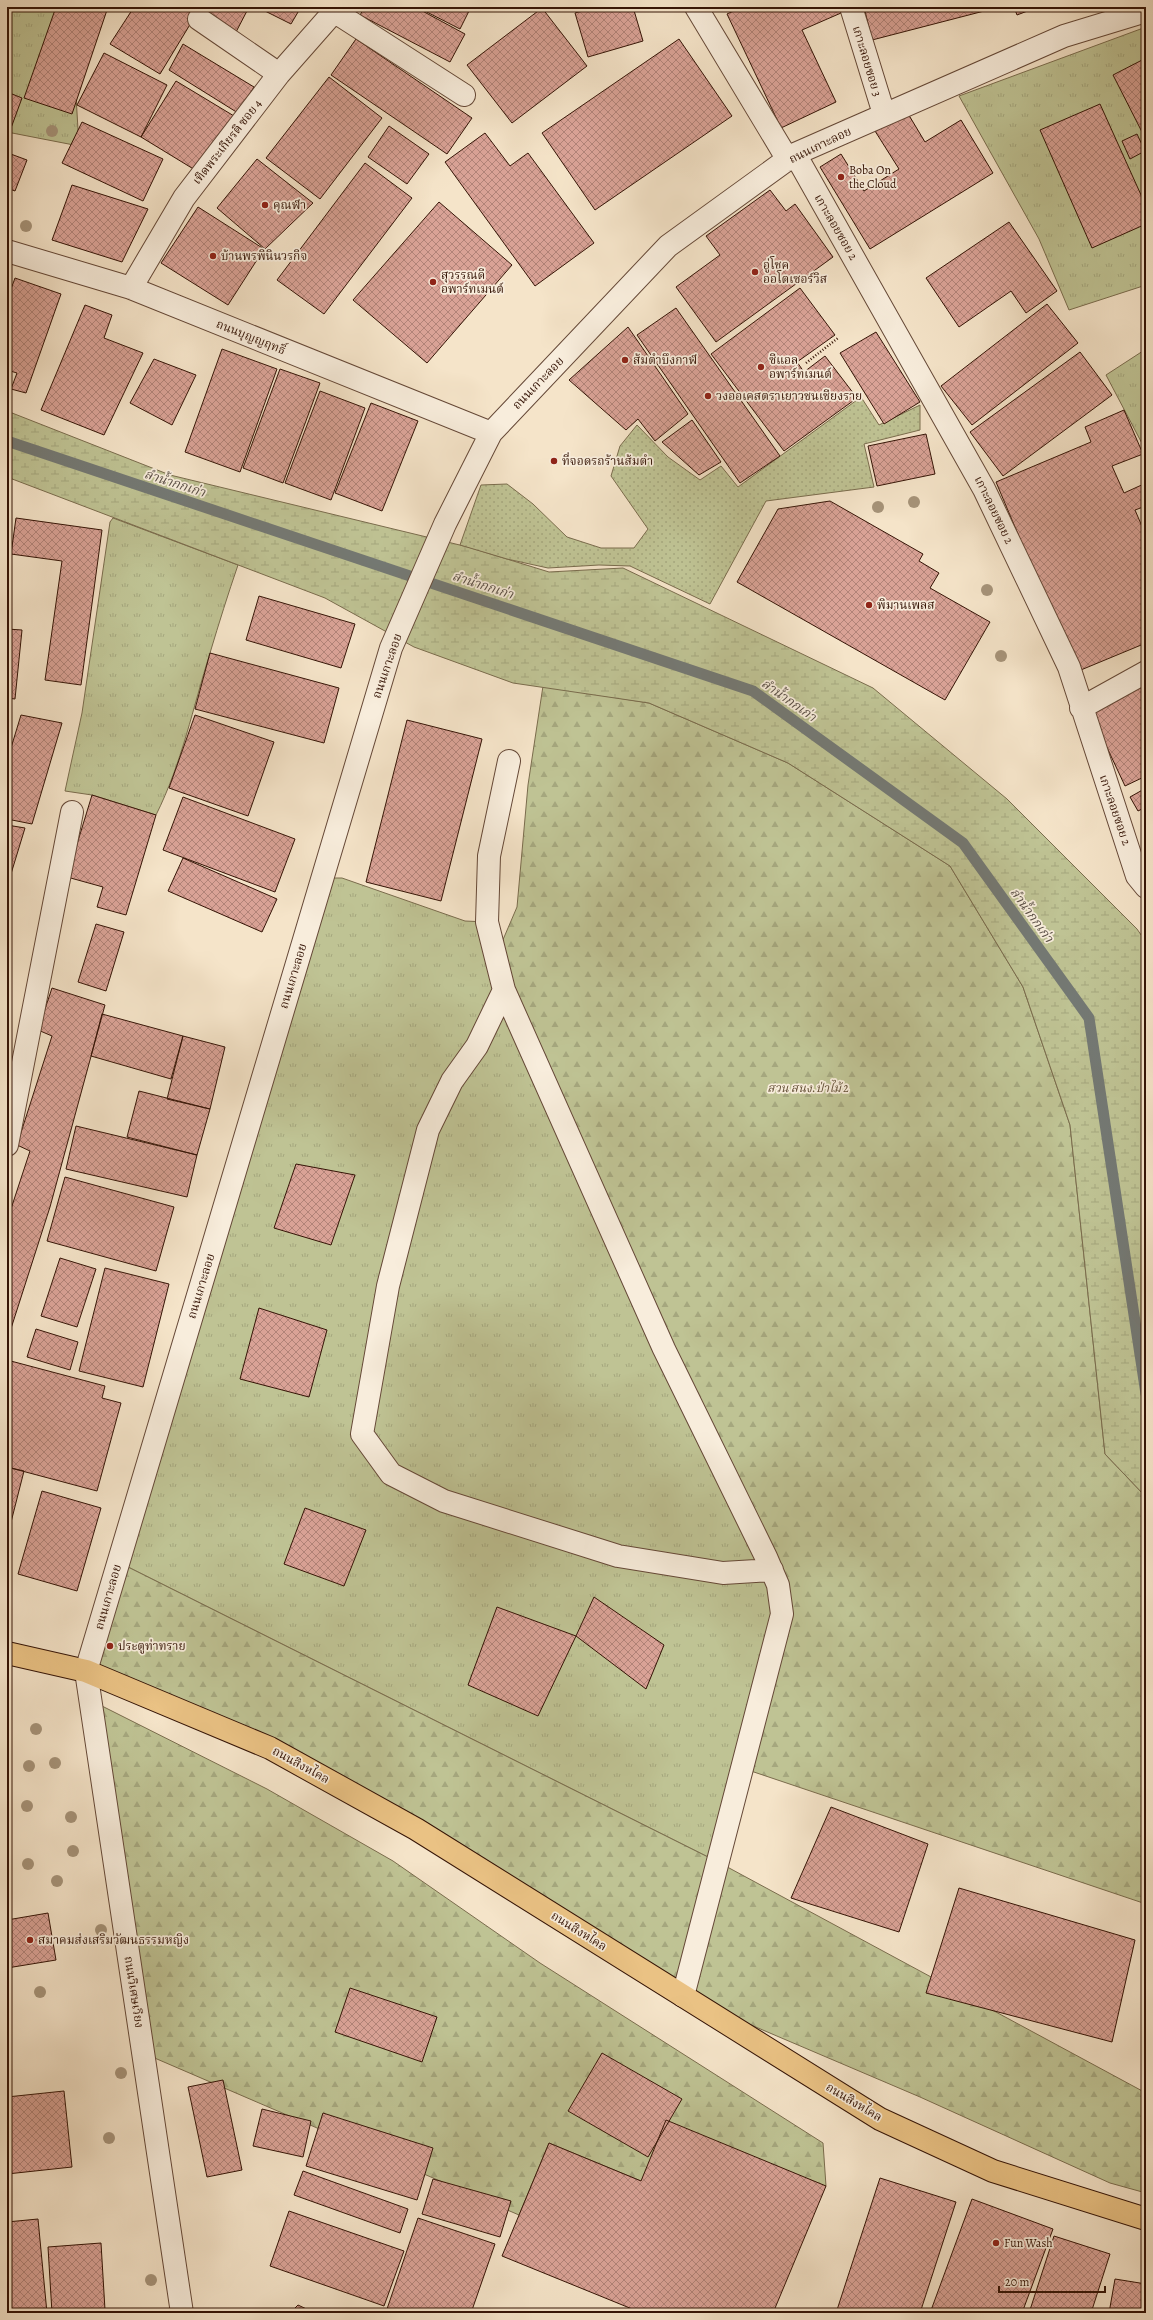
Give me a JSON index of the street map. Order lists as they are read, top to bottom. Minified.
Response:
{"streets":{"main road":["ถนนสิงหไคล"],"street":["เกาะลอยซอย 3","เทิดพระเกียรติ ซอย 4","ถนนเกาะลอย","เกาะลอยซอย 2","ถนนบุญญฤทธิ์","ถนนวิเศษเวียง"]},"crossings":[["เกาะลอยซอย 3","ถนนเกาะลอย"],["เทิดพระเกียรติ ซอย 4","ถนนบุญญฤทธิ์"],["ถนนเกาะลอย","เกาะลอยซอย 2"],["ถนนเกาะลอย","ถนนบุญญฤทธิ์"],["ถนนเกาะลอย","ถนนสิงหไคล"],["ถนนเกาะลอย","ถนนวิเศษเวียง"],["ถนนสิงหไคล","ถนนวิเศษเวียง"]],"water":["ลำน้ำกกเก่า"],"parks":["สวน สนง.ป่าไม้ 2"],"places":["Boba On the Cloud","คุณฬา","บ้านพรพินินวรกิจ","อู่โชค ออโตเซอร์วิส","สุวรรณดี อพาร์ทเมนต์","ส้มตำบึงกาฬ","ซีแอล อพาร์ทเมนต์","วงออเคสตราเยาวชนเชียงราย","ที่จอดรถร้านส้มตำ","พิมานเพลส","ประตูท่าทราย","สมาคมส่งเสริมวัฒนธรรมหญิง","Fun Wash"],"scale_bar":"20 m"}
